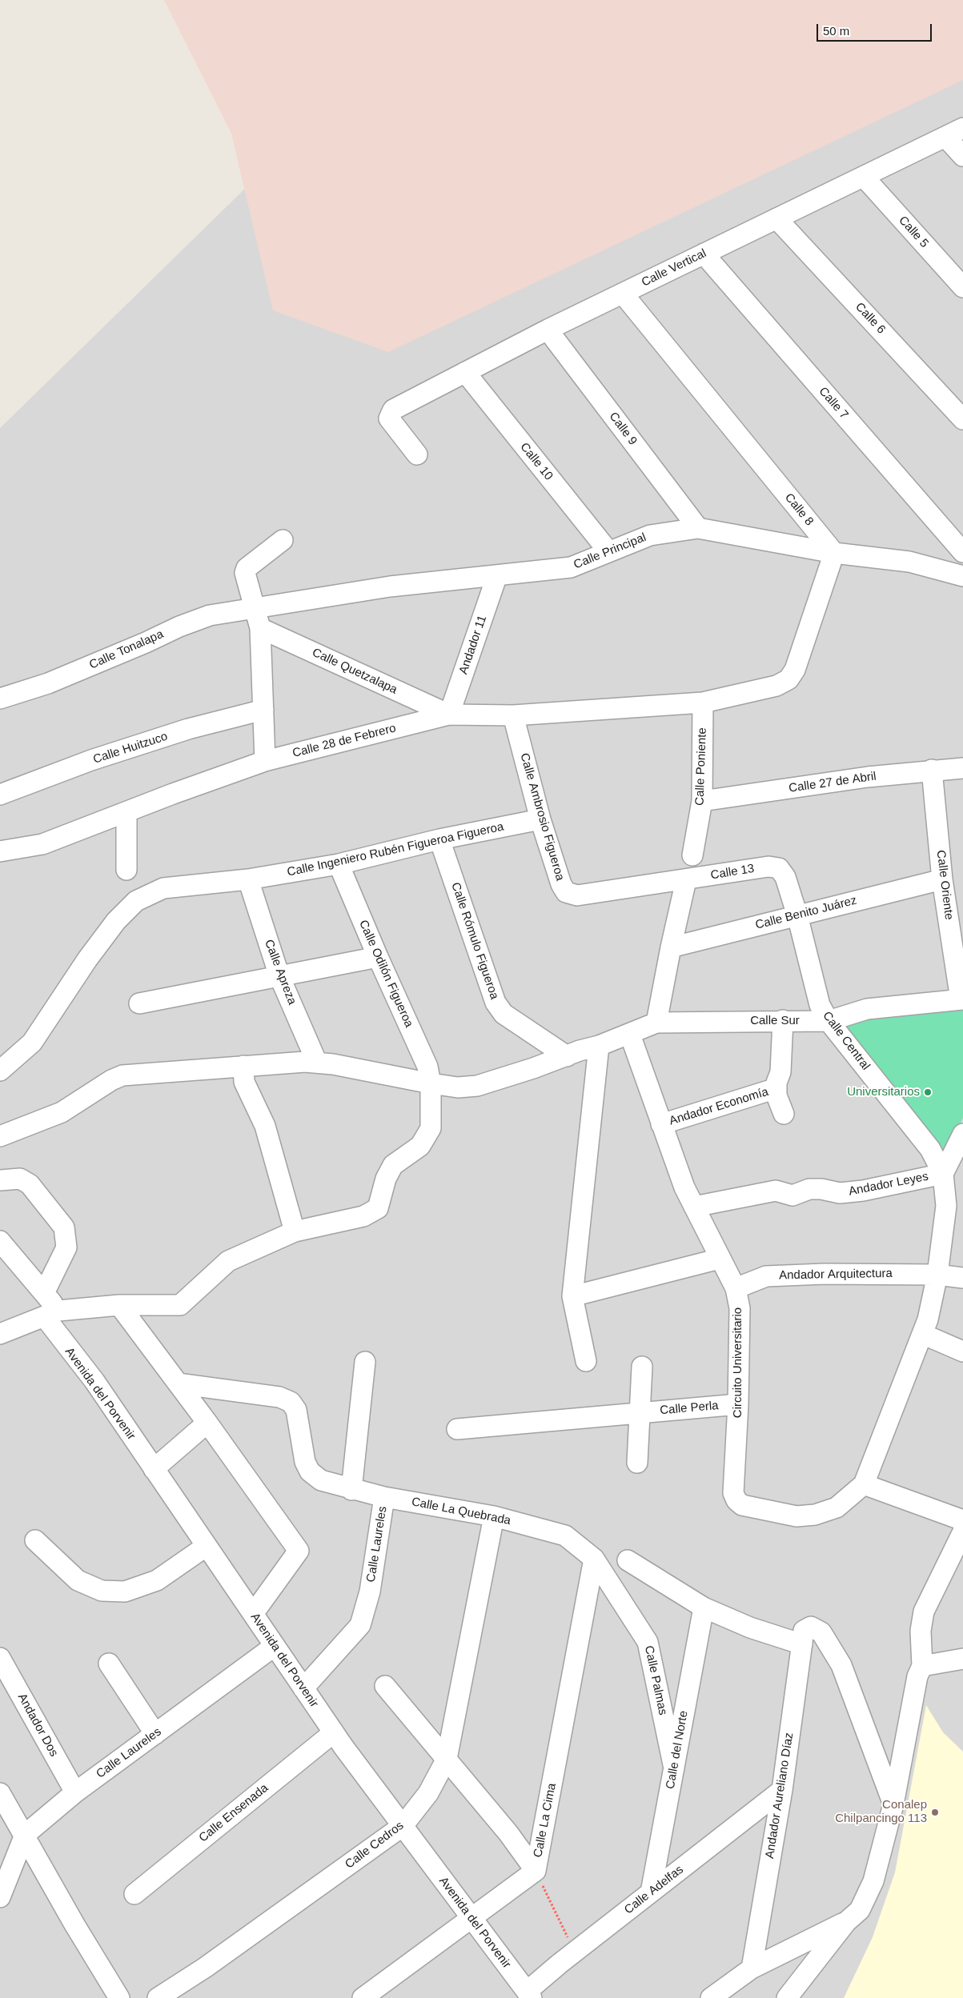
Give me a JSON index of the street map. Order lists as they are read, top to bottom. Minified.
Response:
{"streets":{"street":["Calle 5","Calle Vertical","Calle 6","Calle 7","Calle 9","Calle 10","Calle 8","Calle Principal","Andador 11","Calle Tonalapa","Calle Quetzalapa","Calle 28 de Febrero","Calle Huitzuco","Calle Poniente","Calle 27 de Abril","Calle Ambrosio Figueroa","Calle Ingeniero Rubén Figueroa Figueroa","Calle 13","Calle Oriente","Calle Benito Juárez","Calle Rómulo Figueroa","Calle Apreza","Calle Odilón Figueroa","Calle Sur","Calle Central","Andador Economía","Andador Leyes","Andador Arquitectura","Circuito Universitario","Avenida del Porvenir","Calle Perla","Calle La Quebrada","Calle Laureles","Calle Palmas","Andador Dos","Calle del Norte","Andador Aureliano Díaz","Calle Ensenada","Calle La Cima","Calle Cedros","Calle Adelfas"]},"crossings":[["Calle 5","Calle Vertical"],["Calle Vertical","Calle 6"],["Calle Vertical","Calle 7"],["Calle Vertical","Calle 9"],["Calle Vertical","Calle 10"],["Calle Vertical","Calle 8"],["Calle 9","Calle Principal"],["Calle 10","Calle Principal"],["Calle 8","Calle Principal"],["Calle Principal","Andador 11"],["Calle Principal","Calle Tonalapa"],["Andador 11","Calle Quetzalapa"],["Andador 11","Calle 28 de Febrero"],["Calle Quetzalapa","Calle 28 de Febrero"],["Calle 28 de Febrero","Calle Poniente"],["Calle 28 de Febrero","Calle Ambrosio Figueroa"],["Calle Poniente","Calle 27 de Abril"],["Calle 27 de Abril","Calle Oriente"],["Calle Ambrosio Figueroa","Calle Ingeniero Rubén Figueroa Figueroa"],["Calle Ambrosio Figueroa","Calle 13"],["Calle Ingeniero Rubén Figueroa Figueroa","Calle Rómulo Figueroa"],["Calle Ingeniero Rubén Figueroa Figueroa","Calle Apreza"],["Calle Ingeniero Rubén Figueroa Figueroa","Calle Odilón Figueroa"],["Calle 13","Calle Central"],["Calle Oriente","Calle Benito Juárez"],["Calle Oriente","Calle Sur"],["Calle Benito Juárez","Calle Central"],["Calle Odilón Figueroa","Avenida del Porvenir"],["Calle Sur","Calle Central"],["Calle Central","Andador Leyes"],["Andador Economía","Circuito Universitario"],["Andador Leyes","Circuito Universitario"],["Andador Arquitectura","Circuito Universitario"],["Circuito Universitario","Calle Perla"],["Avenida del Porvenir","Calle Laureles"],["Avenida del Porvenir","Calle Ensenada"],["Avenida del Porvenir","Calle La Cima"],["Avenida del Porvenir","Calle Cedros"],["Avenida del Porvenir","Calle Adelfas"],["Calle La Quebrada","Calle Laureles"],["Calle La Quebrada","Calle Palmas"],["Calle La Quebrada","Calle La Cima"],["Calle La Quebrada","Calle Cedros"],["Calle Laureles","Andador Dos"],["Calle Palmas","Calle del Norte"],["Calle Palmas","Calle La Cima"],["Calle del Norte","Calle Adelfas"],["Andador Aureliano Díaz","Calle Adelfas"]],"places":["Universitarios","Conalep Chilpancingo 113"],"scale_bar":"50 m"}
